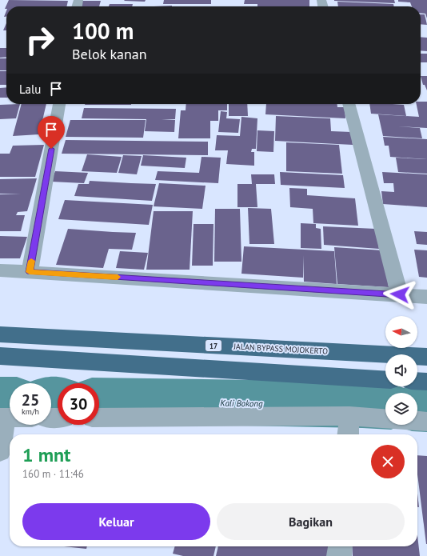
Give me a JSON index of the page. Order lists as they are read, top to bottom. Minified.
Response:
{"streets":{"highway":["17","JALAN BYPASS MOJOKERTO"]},"water":["Kali Bokong"],"north":"left","page":{"turn":["100 m","Belok kanan"],"then":"Lalu","speed":"25 km/h","limit":"30","heading":["1 mnt","160 m · 11:46"],"buttons":["Keluar","Bagikan"]}}
